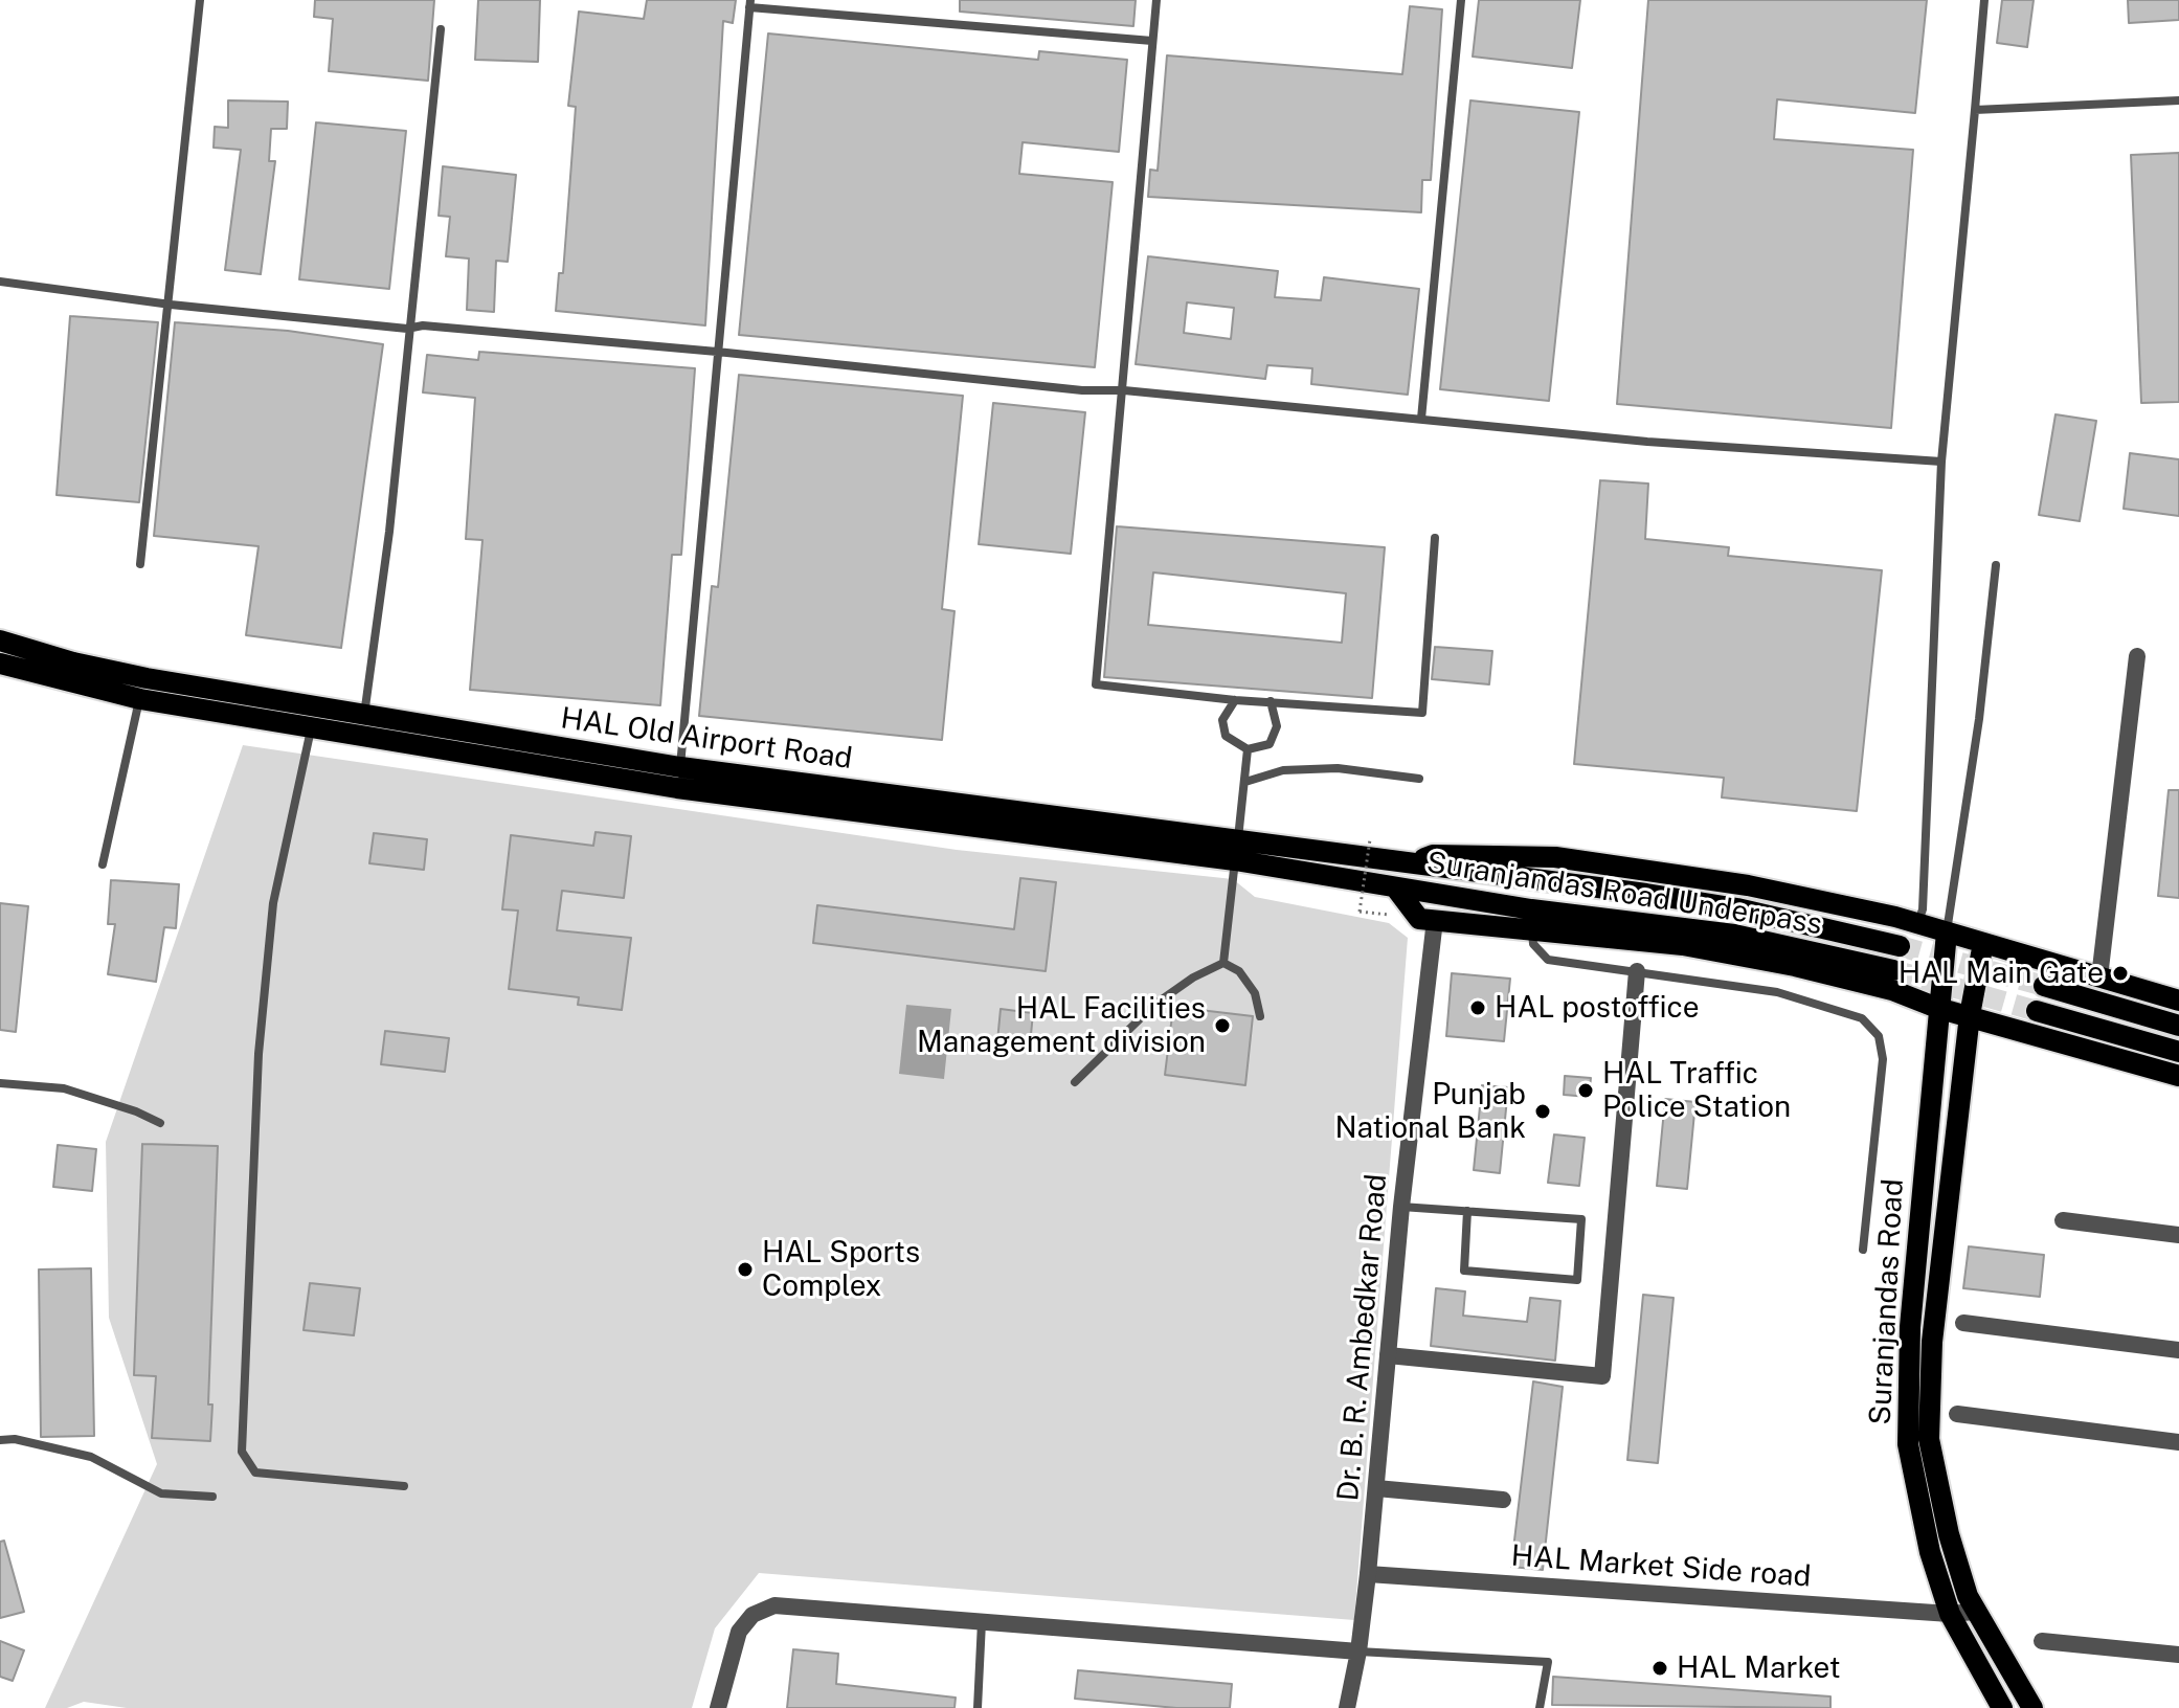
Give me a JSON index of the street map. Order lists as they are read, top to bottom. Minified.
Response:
{"streets":{"main road":["HAL Old Airport Road","Suranjandas Road Underpass","Suranjandas Road"],"street":["Dr. B. R. Ambedkar Road","HAL Market Side road"]},"crossings":[["HAL Old Airport Road","Suranjandas Road Underpass"],["Suranjandas Road","HAL Market Side road"],["Dr. B. R. Ambedkar Road","HAL Market Side road"]],"places":["HAL Main Gate","HAL postoffice","HAL Facilities Management division","HAL Traffic Police Station","Punjab National Bank","HAL Sports Complex","HAL Market"]}
